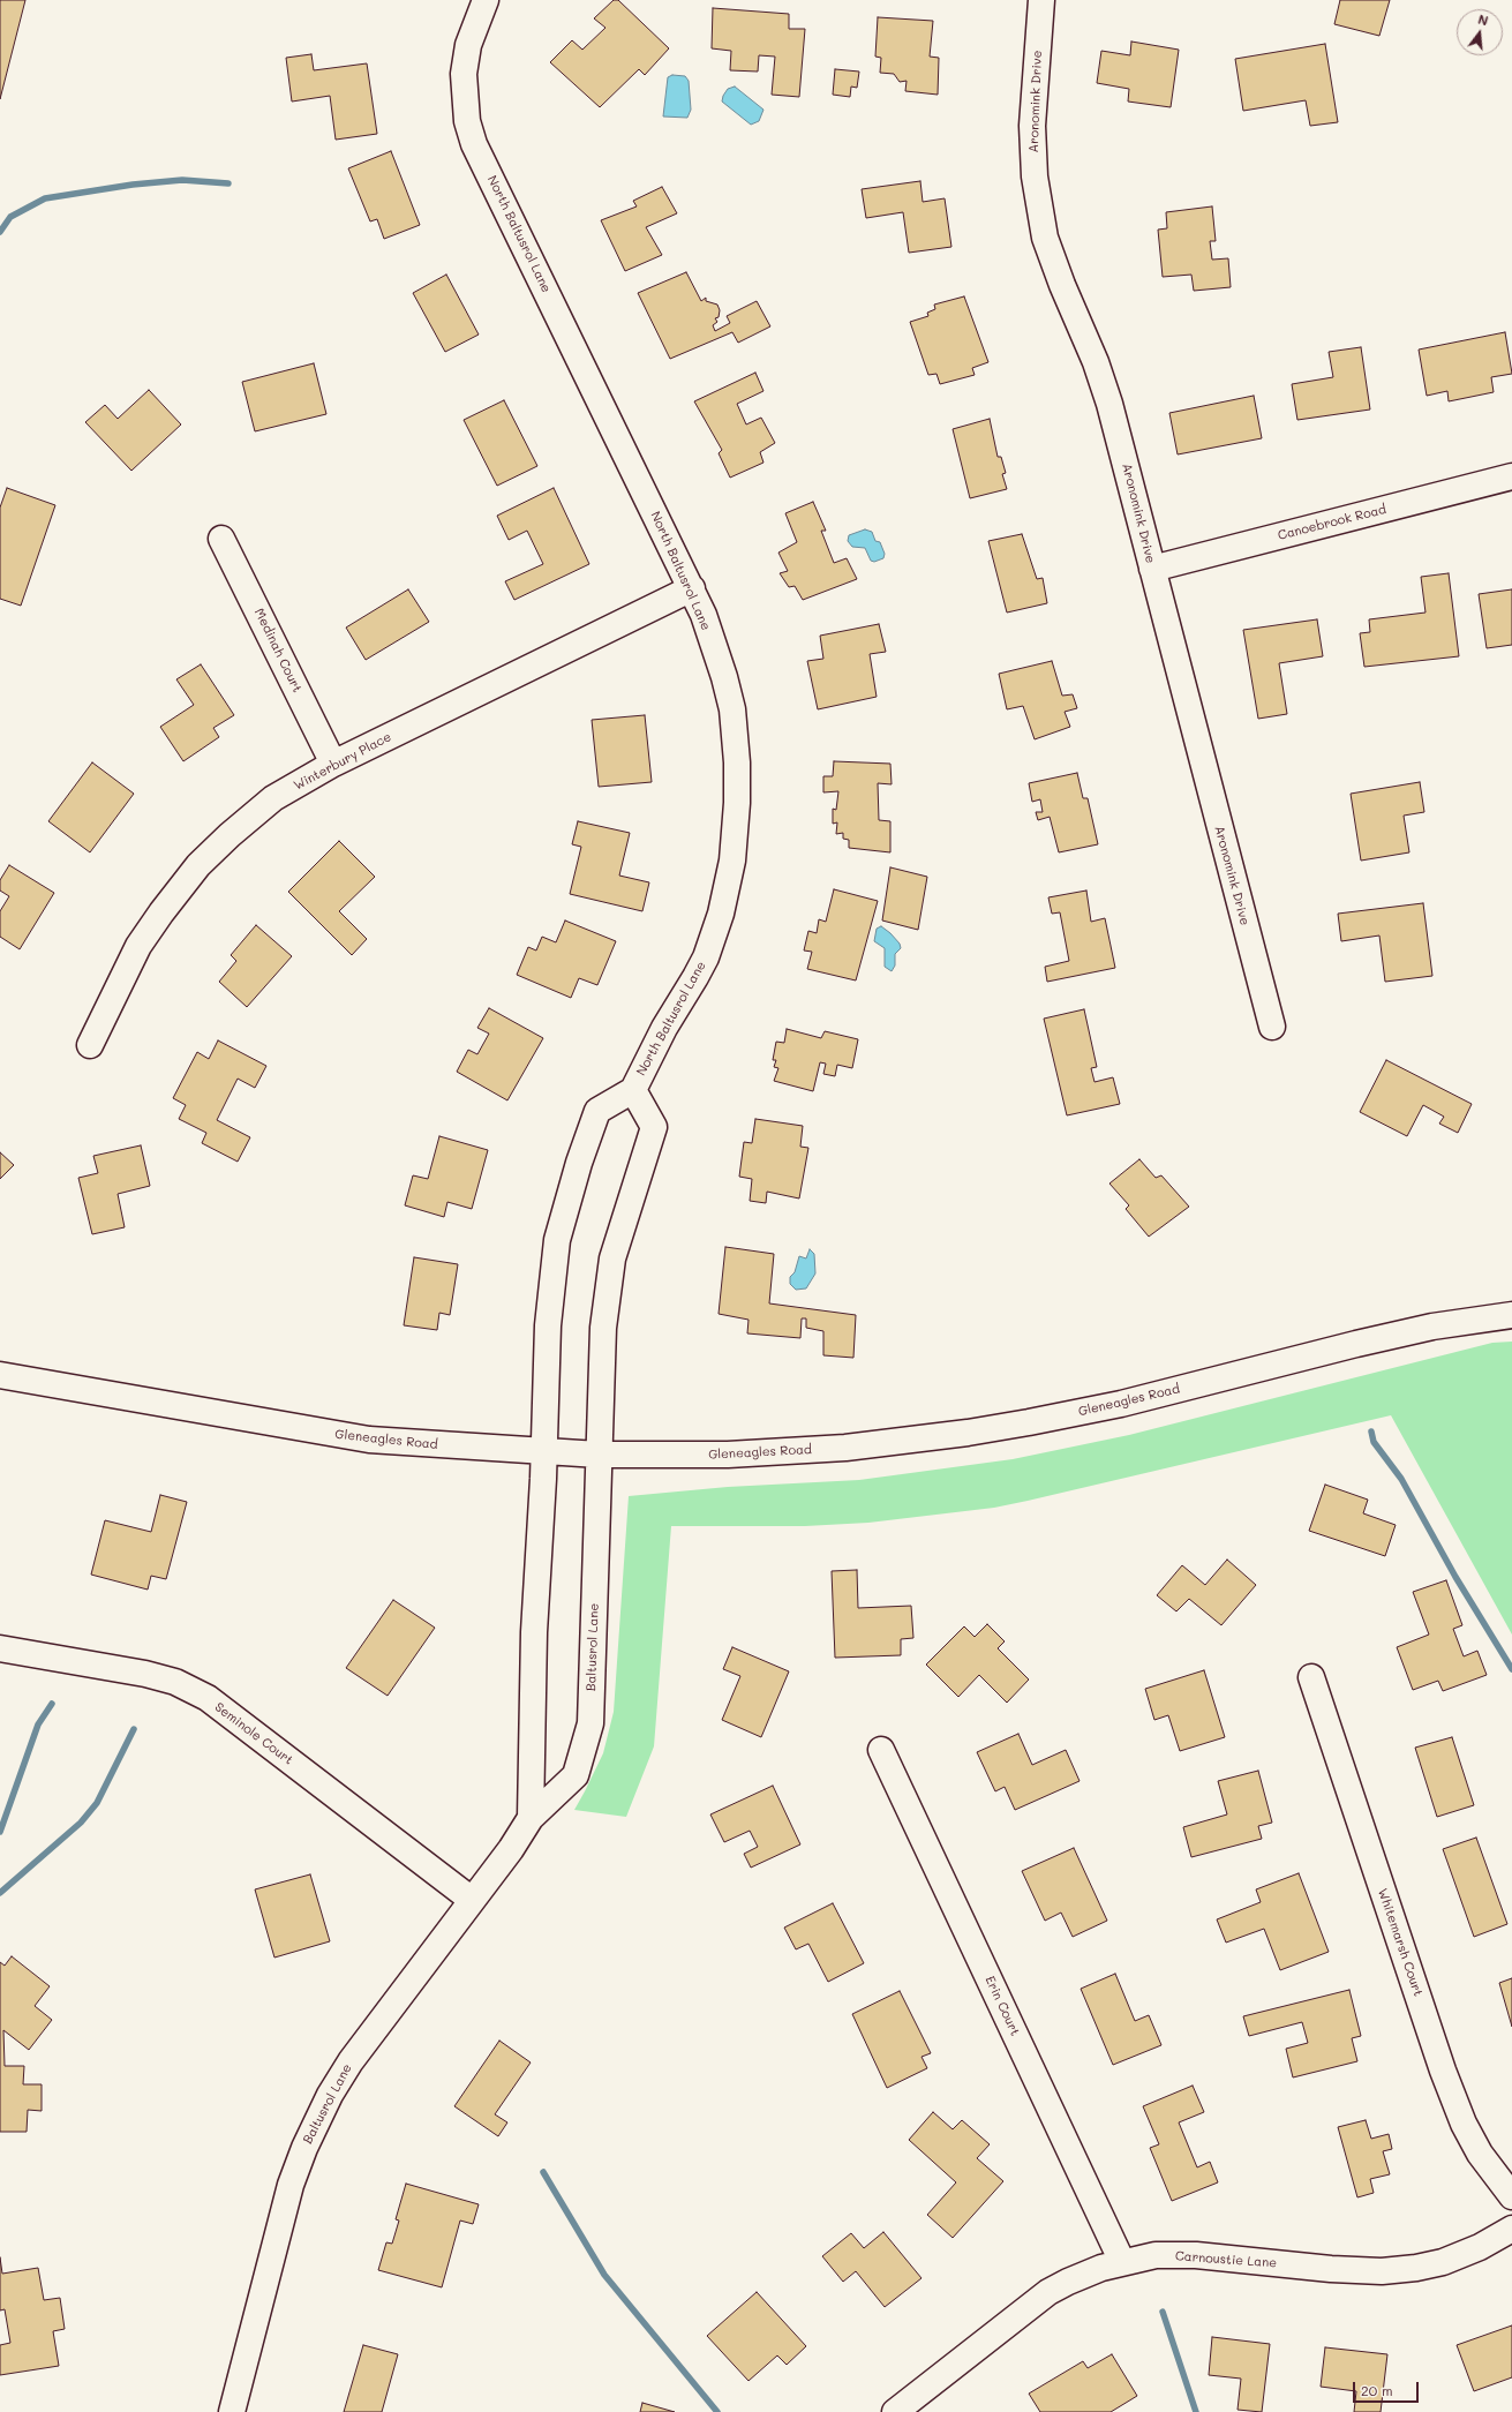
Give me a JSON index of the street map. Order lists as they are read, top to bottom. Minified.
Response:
{"streets":{"street":["Aronomink Drive","North Baltusrol Lane","Canoebrook Road","Medinah Court","Winterbury Place","Gleneagles Road","Baltusrol Lane","Seminole Court","Whitemarsh Court","Erin Court","Carnoustie Lane"]},"crossings":[["Aronomink Drive","Canoebrook Road"],["North Baltusrol Lane","Winterbury Place"],["North Baltusrol Lane","Gleneagles Road"],["North Baltusrol Lane","Baltusrol Lane"],["Medinah Court","Winterbury Place"],["Gleneagles Road","Baltusrol Lane"],["Baltusrol Lane","Seminole Court"],["Erin Court","Carnoustie Lane"]],"scale_bar":"20 m","north":"top"}
